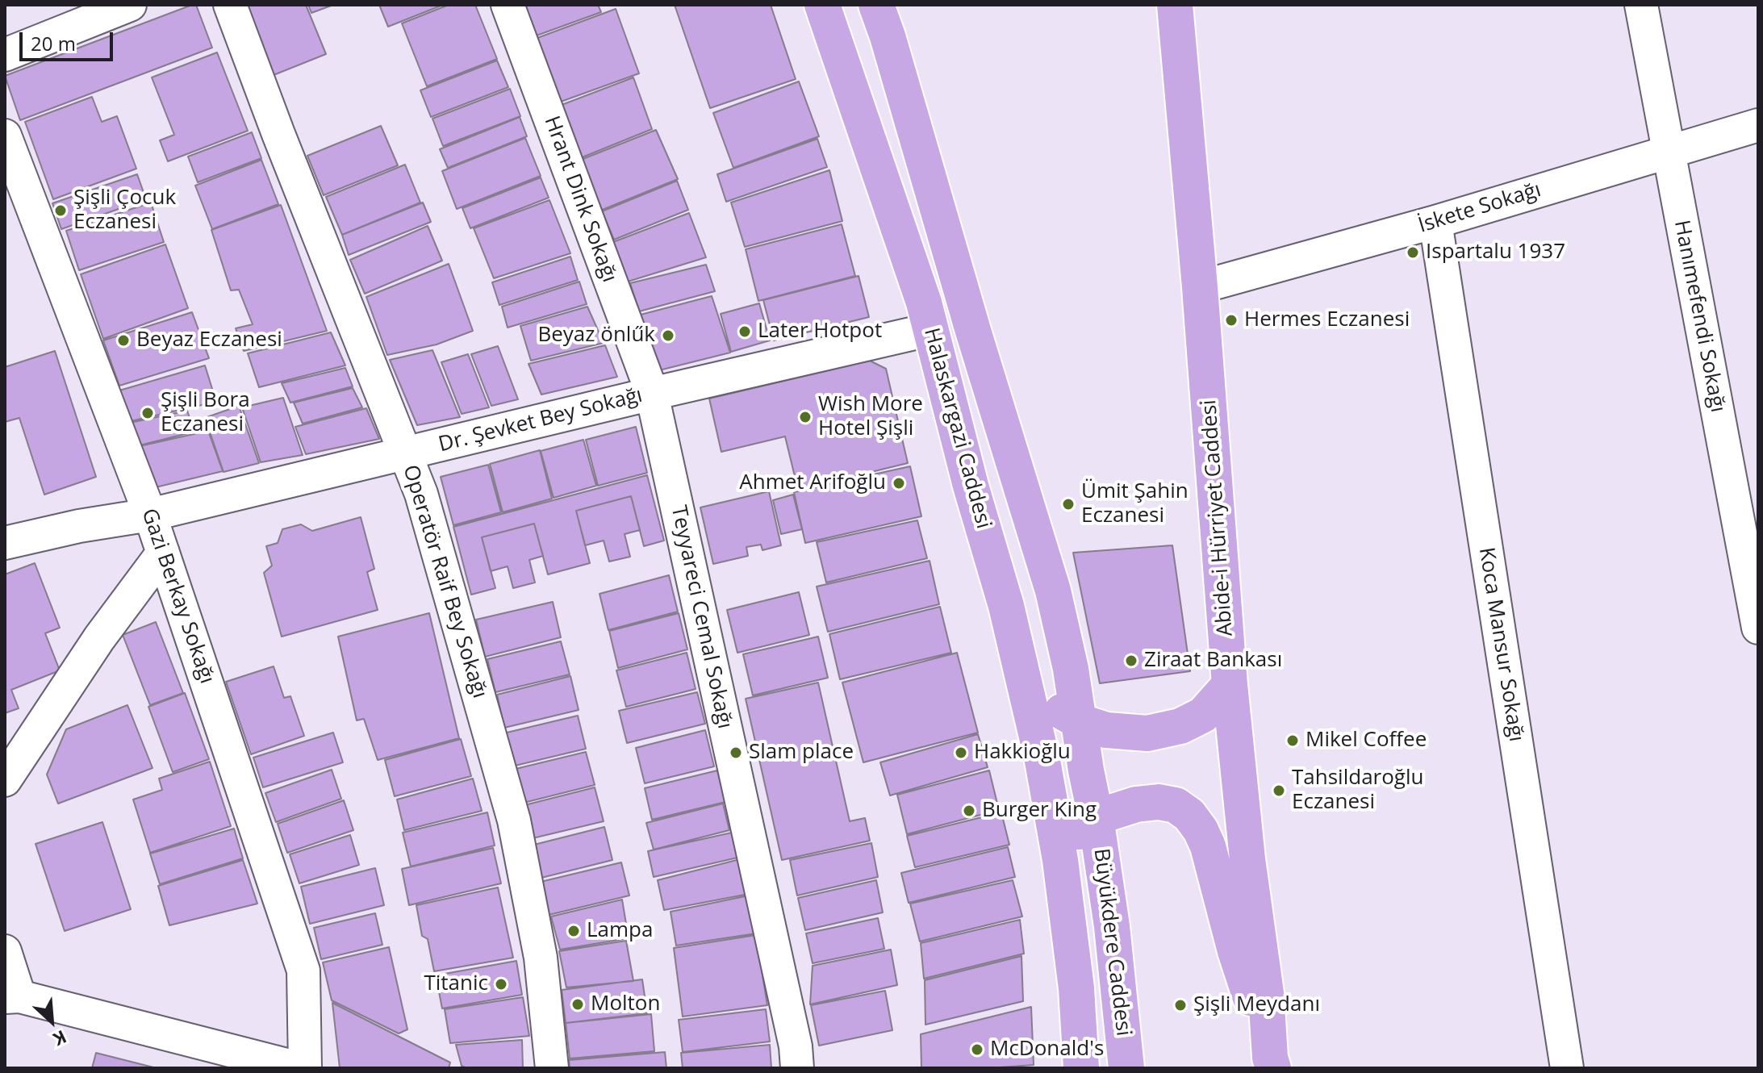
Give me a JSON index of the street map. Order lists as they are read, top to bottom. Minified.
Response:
{"streets":{"main road":["Halaskargazi Caddesi","Abide-i Hürriyet Caddesi","Büyükdere Caddesi"],"street":["Hrant Dink Sokağı","İskete Sokağı","Hanımefendi Sokağı","Dr. Şevket Bey Sokağı","Operatör Raif Bey Sokağı","Gazi Berkay Sokağı","Teyyareci Cemal Sokağı","Koca Mansur Sokağı"]},"crossings":[["Hrant Dink Sokağı","Dr. Şevket Bey Sokağı"],["Hrant Dink Sokağı","Teyyareci Cemal Sokağı"],["İskete Sokağı","Hanımefendi Sokağı"],["İskete Sokağı","Abide-i Hürriyet Caddesi"],["İskete Sokağı","Koca Mansur Sokağı"],["Dr. Şevket Bey Sokağı","Halaskargazi Caddesi"],["Dr. Şevket Bey Sokağı","Operatör Raif Bey Sokağı"],["Dr. Şevket Bey Sokağı","Gazi Berkay Sokağı"],["Dr. Şevket Bey Sokağı","Teyyareci Cemal Sokağı"],["Halaskargazi Caddesi","Büyükdere Caddesi"]],"places":["Şişli Çocuk Eczanesi","Ispartalu 1937","Hermes Eczanesi","Later Hotpot","Beyaz önlűk","Beyaz Eczanesi","Şişli Bora Eczanesi","Wish More Hotel Şişli","Ahmet Arifoğlu","Ümit Şahin Eczanesi","Ziraat Bankası","Mikel Coffee","Slam place","Hakkioğlu","Tahsildaroğlu Eczanesi","Burger King","Lampa","Titanic","Molton","Şişli Meydanı","McDonald's"],"scale_bar":"20 m","north":"bottom right"}
